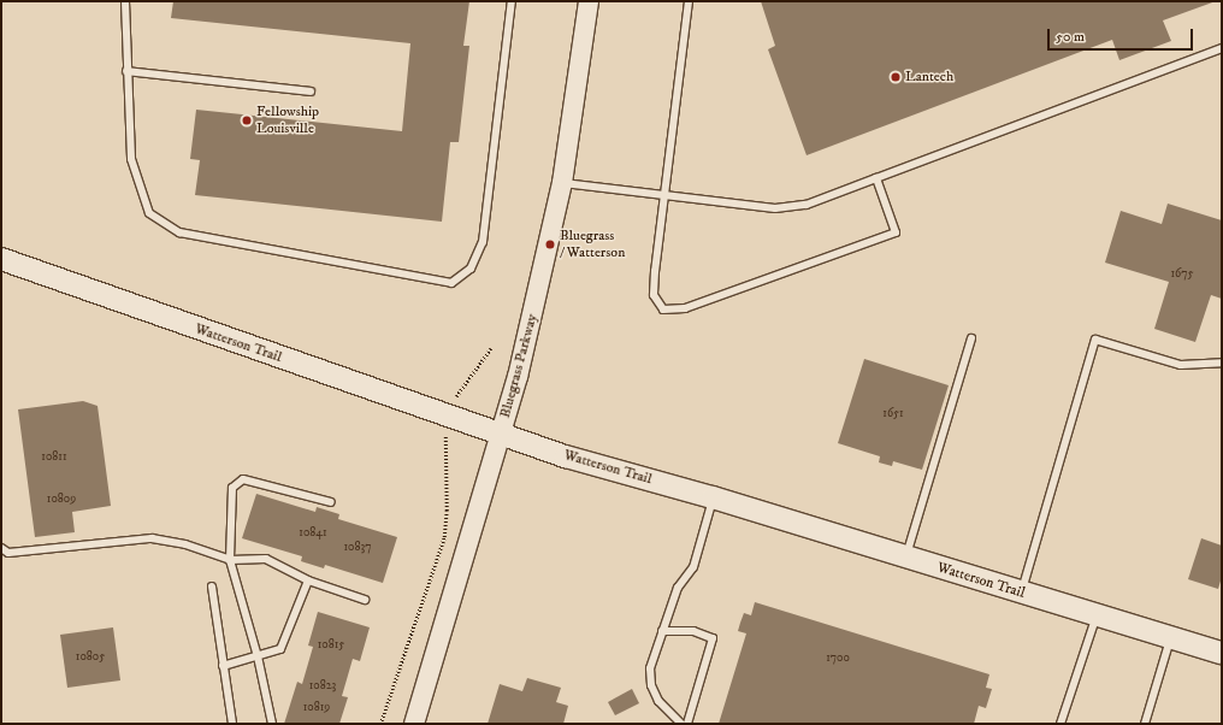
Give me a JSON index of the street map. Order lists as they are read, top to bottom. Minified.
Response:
{"streets":{"main road":["Watterson Trail"],"street":["Bluegrass Parkway"]},"crossings":[["Watterson Trail","Bluegrass Parkway"]],"places":["Lantech","Fellowship Louisville","Bluegrass / Watterson"],"house_numbers":["1675","1651","10811","10809","10841","10837","10815","10805","1700","10823","10819"],"scale_bar":"50 m"}
